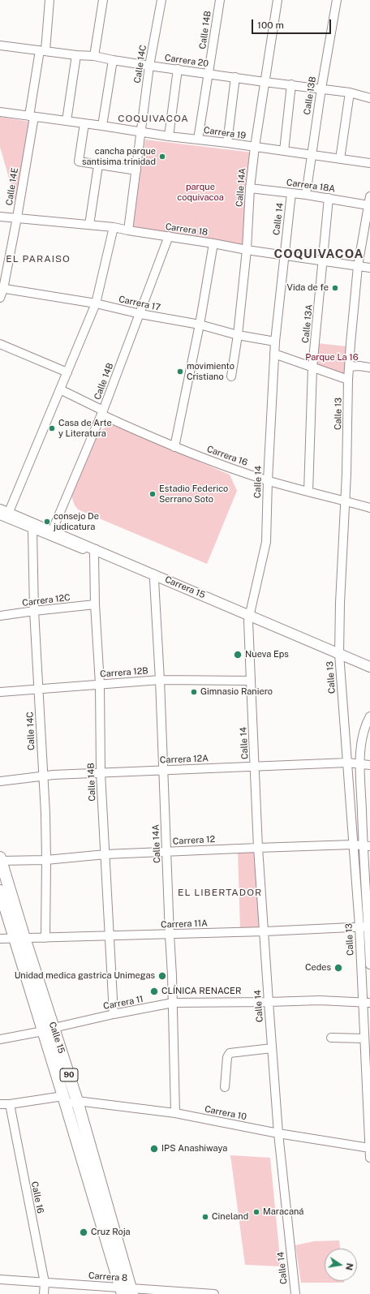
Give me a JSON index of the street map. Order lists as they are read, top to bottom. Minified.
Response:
{"streets":{"highway":["Calle 15","90"],"main road":["Carrera 15"],"street":["Calle 14B","Carrera 20","Calle 14C","Calle 13B","Carrera 19","Carrera 18A","Calle 14E","Calle 14A","Calle 14","Carrera 18","Carrera 17","Calle 13A","Calle 13","Carrera 16","Carrera 12C","Carrera 12B","Carrera 12A","Carrera 12","Carrera 11A","Carrera 11","Carrera 10","Calle 16","Carrera 8"]},"crossings":[["Calle 14B","Carrera 20"],["Calle 14B","Carrera 19"],["Calle 14B","Carrera 18"],["Calle 14B","Carrera 17"],["Calle 14B","Carrera 16"],["Calle 14B","Carrera 15"],["Calle 14B","Carrera 12C"],["Calle 14B","Carrera 12B"],["Calle 14B","Carrera 12A"],["Calle 14B","Carrera 12"],["Calle 14B","Carrera 11A"],["Calle 14B","Carrera 11"],["Carrera 20","Calle 14C"],["Carrera 20","Calle 13B"],["Carrera 20","Calle 14E"],["Carrera 20","Calle 14A"],["Calle 14C","Carrera 19"],["Calle 14C","Carrera 15"],["Calle 14C","Carrera 12C"],["Calle 14C","Carrera 12B"],["Calle 14C","Carrera 12A"],["Calle 14C","Carrera 12"],["Calle 14C","Carrera 11A"],["Calle 13B","Carrera 19"],["Calle 13B","Carrera 18A"],["Carrera 19","Calle 14E"],["Carrera 19","Calle 14A"],["Carrera 18A","Calle 14A"],["Carrera 18A","Calle 14"],["Carrera 18A","Calle 13A"],["Carrera 18A","Calle 13"],["Calle 14E","Carrera 18"],["Calle 14E","Carrera 17"],["Calle 14A","Carrera 18"],["Calle 14A","Carrera 17"],["Calle 14A","Carrera 15"],["Calle 14A","Carrera 12B"],["Calle 14A","Carrera 12A"],["Calle 14A","Carrera 12"],["Calle 14A","Carrera 11A"],["Calle 14A","Carrera 11"],["Calle 14A","Carrera 10"],["Calle 14","Carrera 18"],["Calle 14","Carrera 17"],["Calle 14","Carrera 16"],["Calle 14","Carrera 15"],["Calle 14","Carrera 12B"],["Calle 14","Carrera 12A"],["Calle 14","Carrera 12"],["Calle 14","Carrera 11A"],["Calle 14","Carrera 11"],["Calle 14","Carrera 10"],["Carrera 18","Calle 13A"],["Carrera 18","Calle 13"],["Calle 13A","Carrera 16"],["Calle 13","Carrera 16"],["Calle 13","Carrera 15"],["Calle 13","Carrera 12A"],["Calle 13","Carrera 12"],["Calle 13","Carrera 11A"],["Calle 13","Carrera 11"],["Calle 13","Carrera 10"],["Carrera 12","Calle 15"],["Carrera 11A","Calle 15"],["Carrera 11","Calle 15"],["Calle 15","Carrera 10"],["Calle 15","Carrera 8"],["Calle 16","Carrera 8"]],"districts":["COQUIVACOA","COQUIVACOA","EL PARAISO","EL LIBERTADOR"],"parks":["parque coquivacoa","Parque La 16"],"places":["cancha parque santisima trinidad","Vida de fe","movimiento Cristiano","Casa de Arte y Literatura","Estadio Federico Serrano Soto","consejo De judicatura","Nueva Eps","Gimnasio Raniero","Cedes","Unidad medica gastrica Unimegas","CLÍNICA RENACER","IPS Anashiwaya","Maracaná","Cineland","Cruz Roja"],"scale_bar":"100 m","north":"right"}
